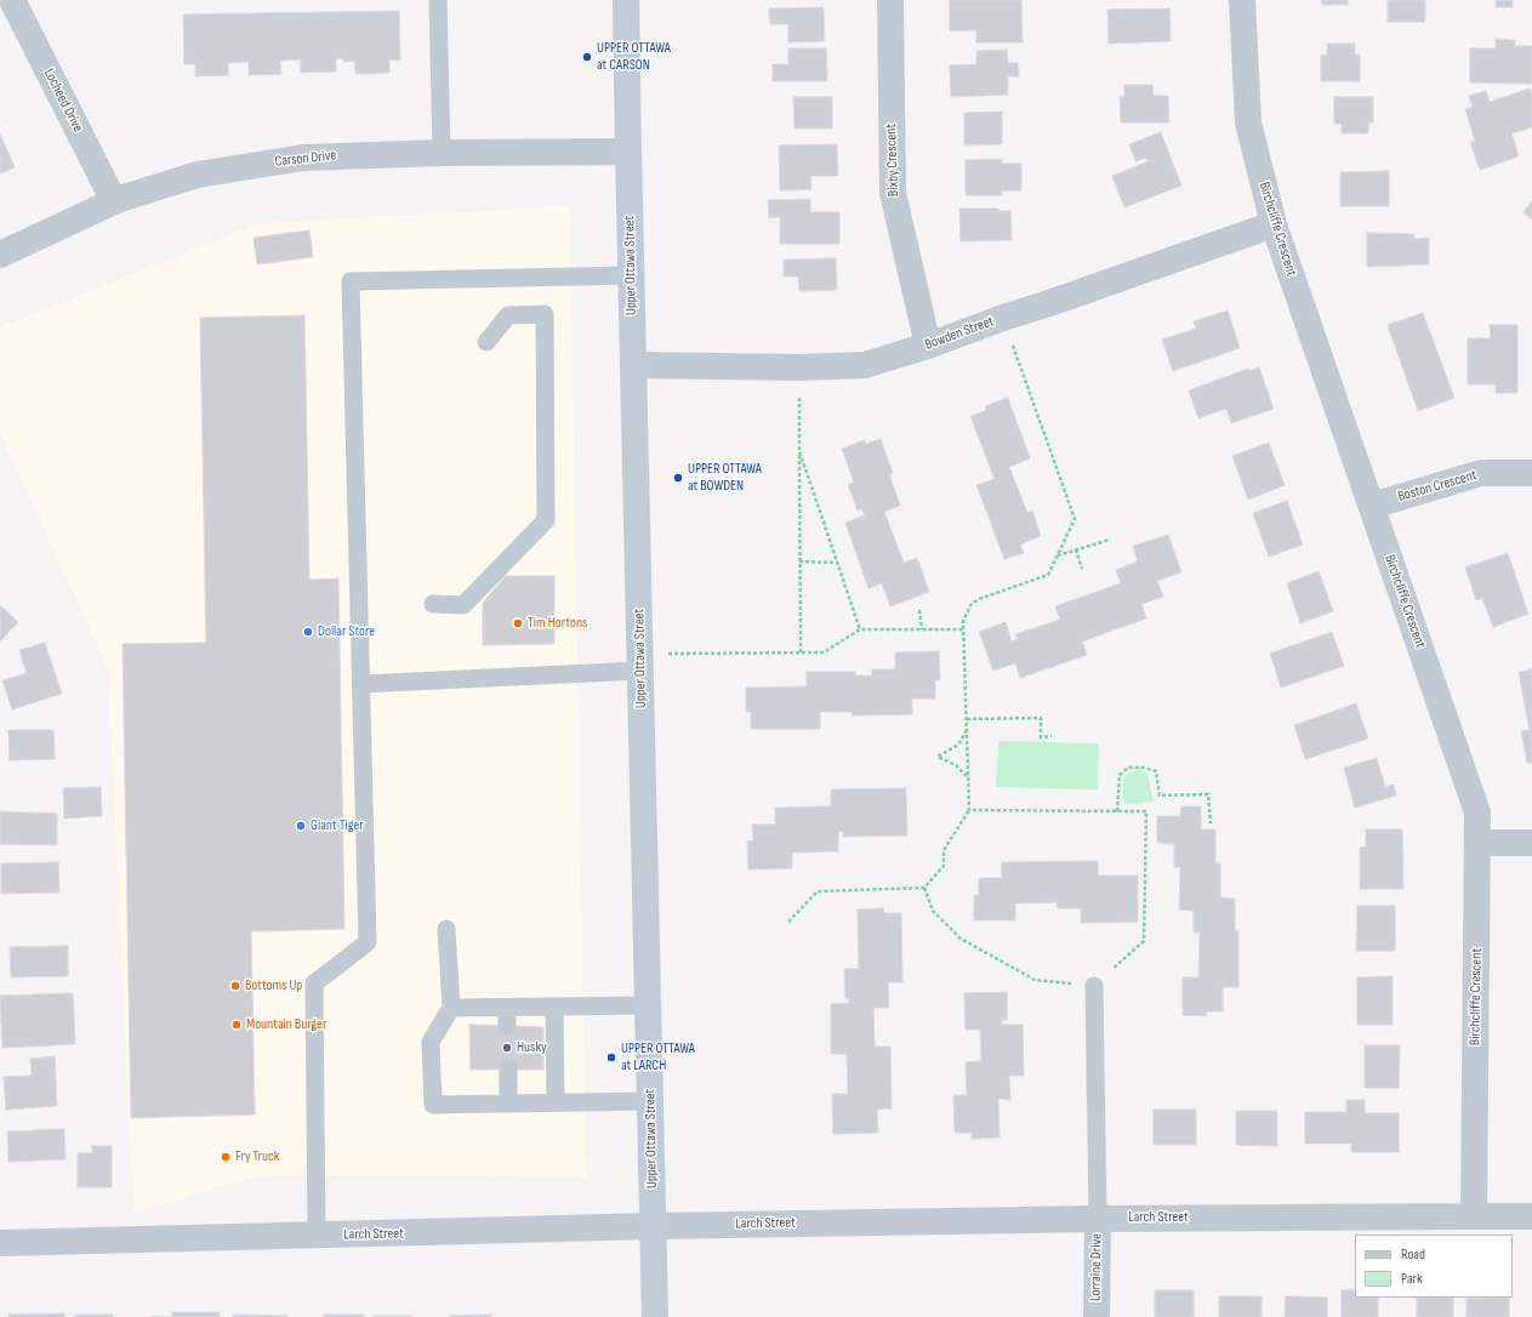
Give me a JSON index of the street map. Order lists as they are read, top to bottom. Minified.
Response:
{"streets":{"main road":["Upper Ottawa Street"],"street":["Locheed Drive","Carson Drive","Bixby Crescent","Birchcliffe Crescent","Bowden Street","Boston Crescent","Larch Street","Lorraine Drive"]},"crossings":[["Locheed Drive","Carson Drive"],["Carson Drive","Upper Ottawa Street"],["Bixby Crescent","Bowden Street"],["Birchcliffe Crescent","Bowden Street"],["Birchcliffe Crescent","Boston Crescent"],["Birchcliffe Crescent","Larch Street"],["Upper Ottawa Street","Bowden Street"],["Upper Ottawa Street","Larch Street"],["Larch Street","Lorraine Drive"]],"places":["UPPER OTTAWA at CARSON","UPPER OTTAWA at BOWDEN","Tim Hortons","Dollar Store","Giant Tiger","Bottoms Up","Mountain Burger","Husky","UPPER OTTAWA at LARCH","Fry Truck"],"legend":["Road","Park"]}
